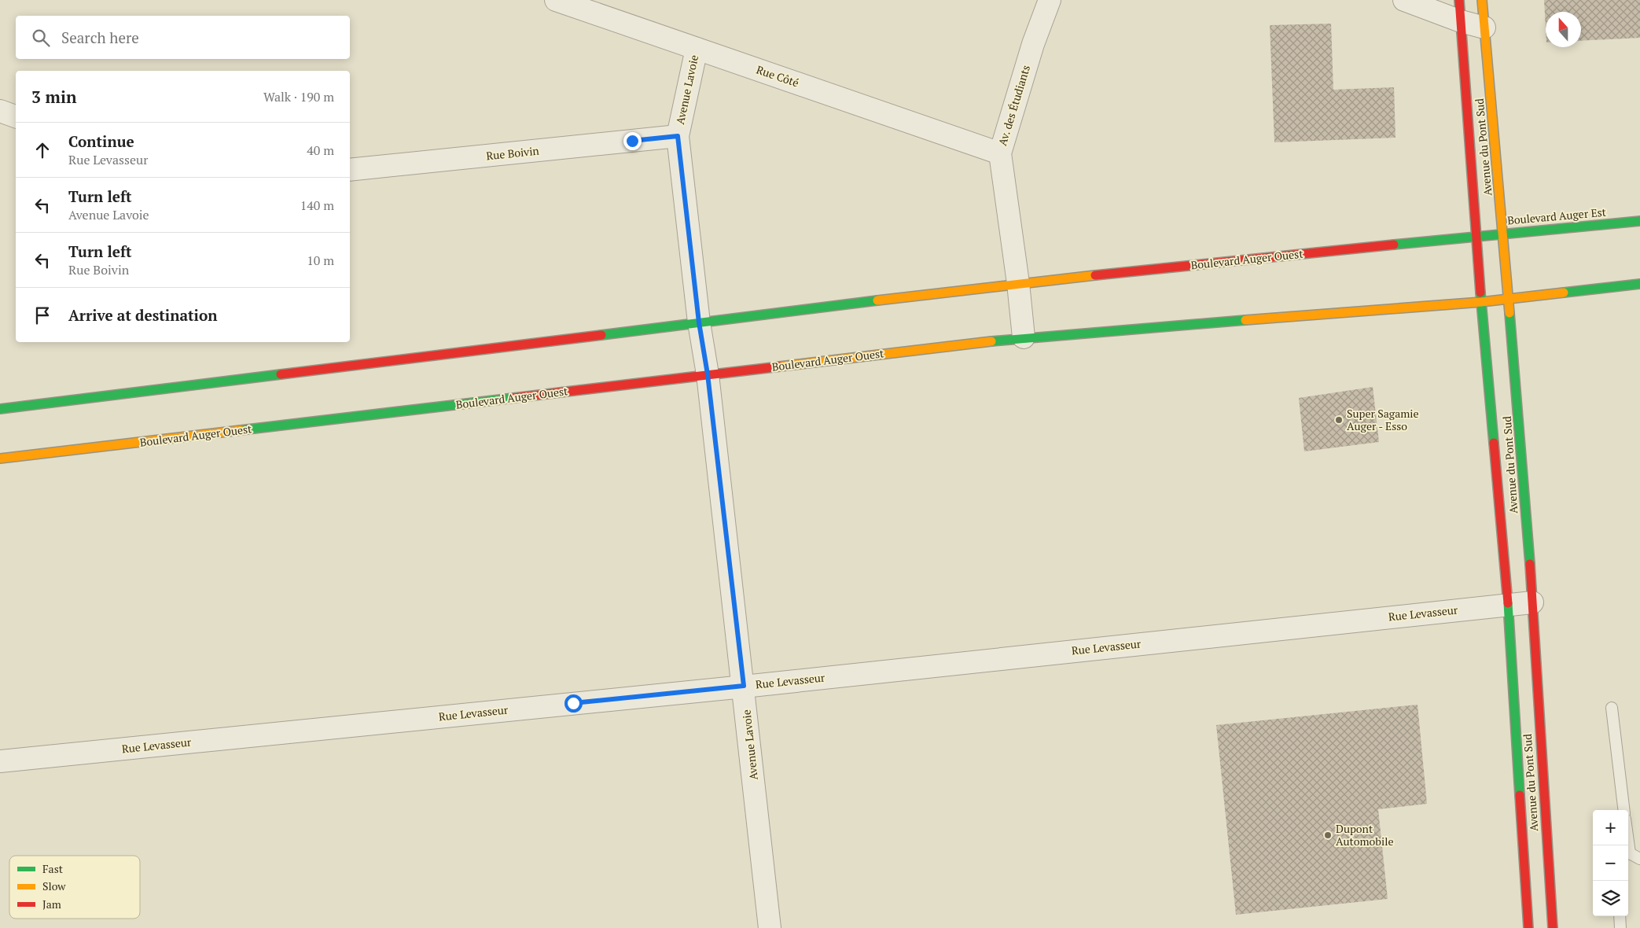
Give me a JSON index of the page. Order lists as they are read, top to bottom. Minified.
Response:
{"streets":{"main road":["Avenue du Pont Sud","Boulevard Auger Est","Boulevard Auger Ouest"],"street":["Rue Côté","Avenue Lavoie","Av. des Étudiants","Rue Boivin","Rue Levasseur"]},"crossings":[["Rue Côté","Avenue Lavoie"],["Rue Côté","Av. des Étudiants"],["Avenue Lavoie","Rue Boivin"],["Avenue Lavoie","Boulevard Auger Ouest"],["Avenue Lavoie","Rue Levasseur"],["Av. des Étudiants","Boulevard Auger Ouest"],["Avenue du Pont Sud","Boulevard Auger Est"],["Avenue du Pont Sud","Boulevard Auger Ouest"],["Avenue du Pont Sud","Rue Levasseur"],["Boulevard Auger Est","Boulevard Auger Ouest"]],"places":["Super Sagamie Auger - Esso","Dupont Automobile"],"legend":["Fast","Slow","Jam"],"north":"top","page":{"search":"Search here","heading":["3 min","Walk · 190 m"],"list":[["Continue","Rue Levasseur","40 m"],["Turn left","Avenue Lavoie","140 m"],["Turn left","Rue Boivin","10 m"],"Arrive at destination"],"map_buttons":["+","−"]}}
